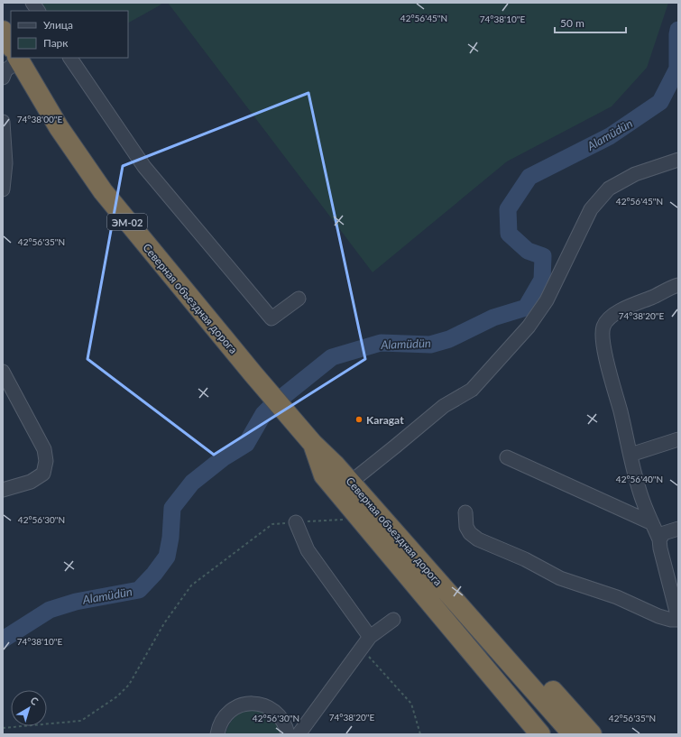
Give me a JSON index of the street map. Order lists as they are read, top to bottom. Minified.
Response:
{"streets":{"highway":["ЭМ-02","Северная объездная дорога"]},"water":["Alamüdün"],"places":["Karagat"],"legend":["Улица","Парк"],"scale_bar":"50 m","north":"top right","coordinates":["42°56'45\"N","74°38'10\"E","74°38'00\"E","42°56'35\"N","74°38'20\"E","42°56'40\"N","42°56'30\"N"]}
